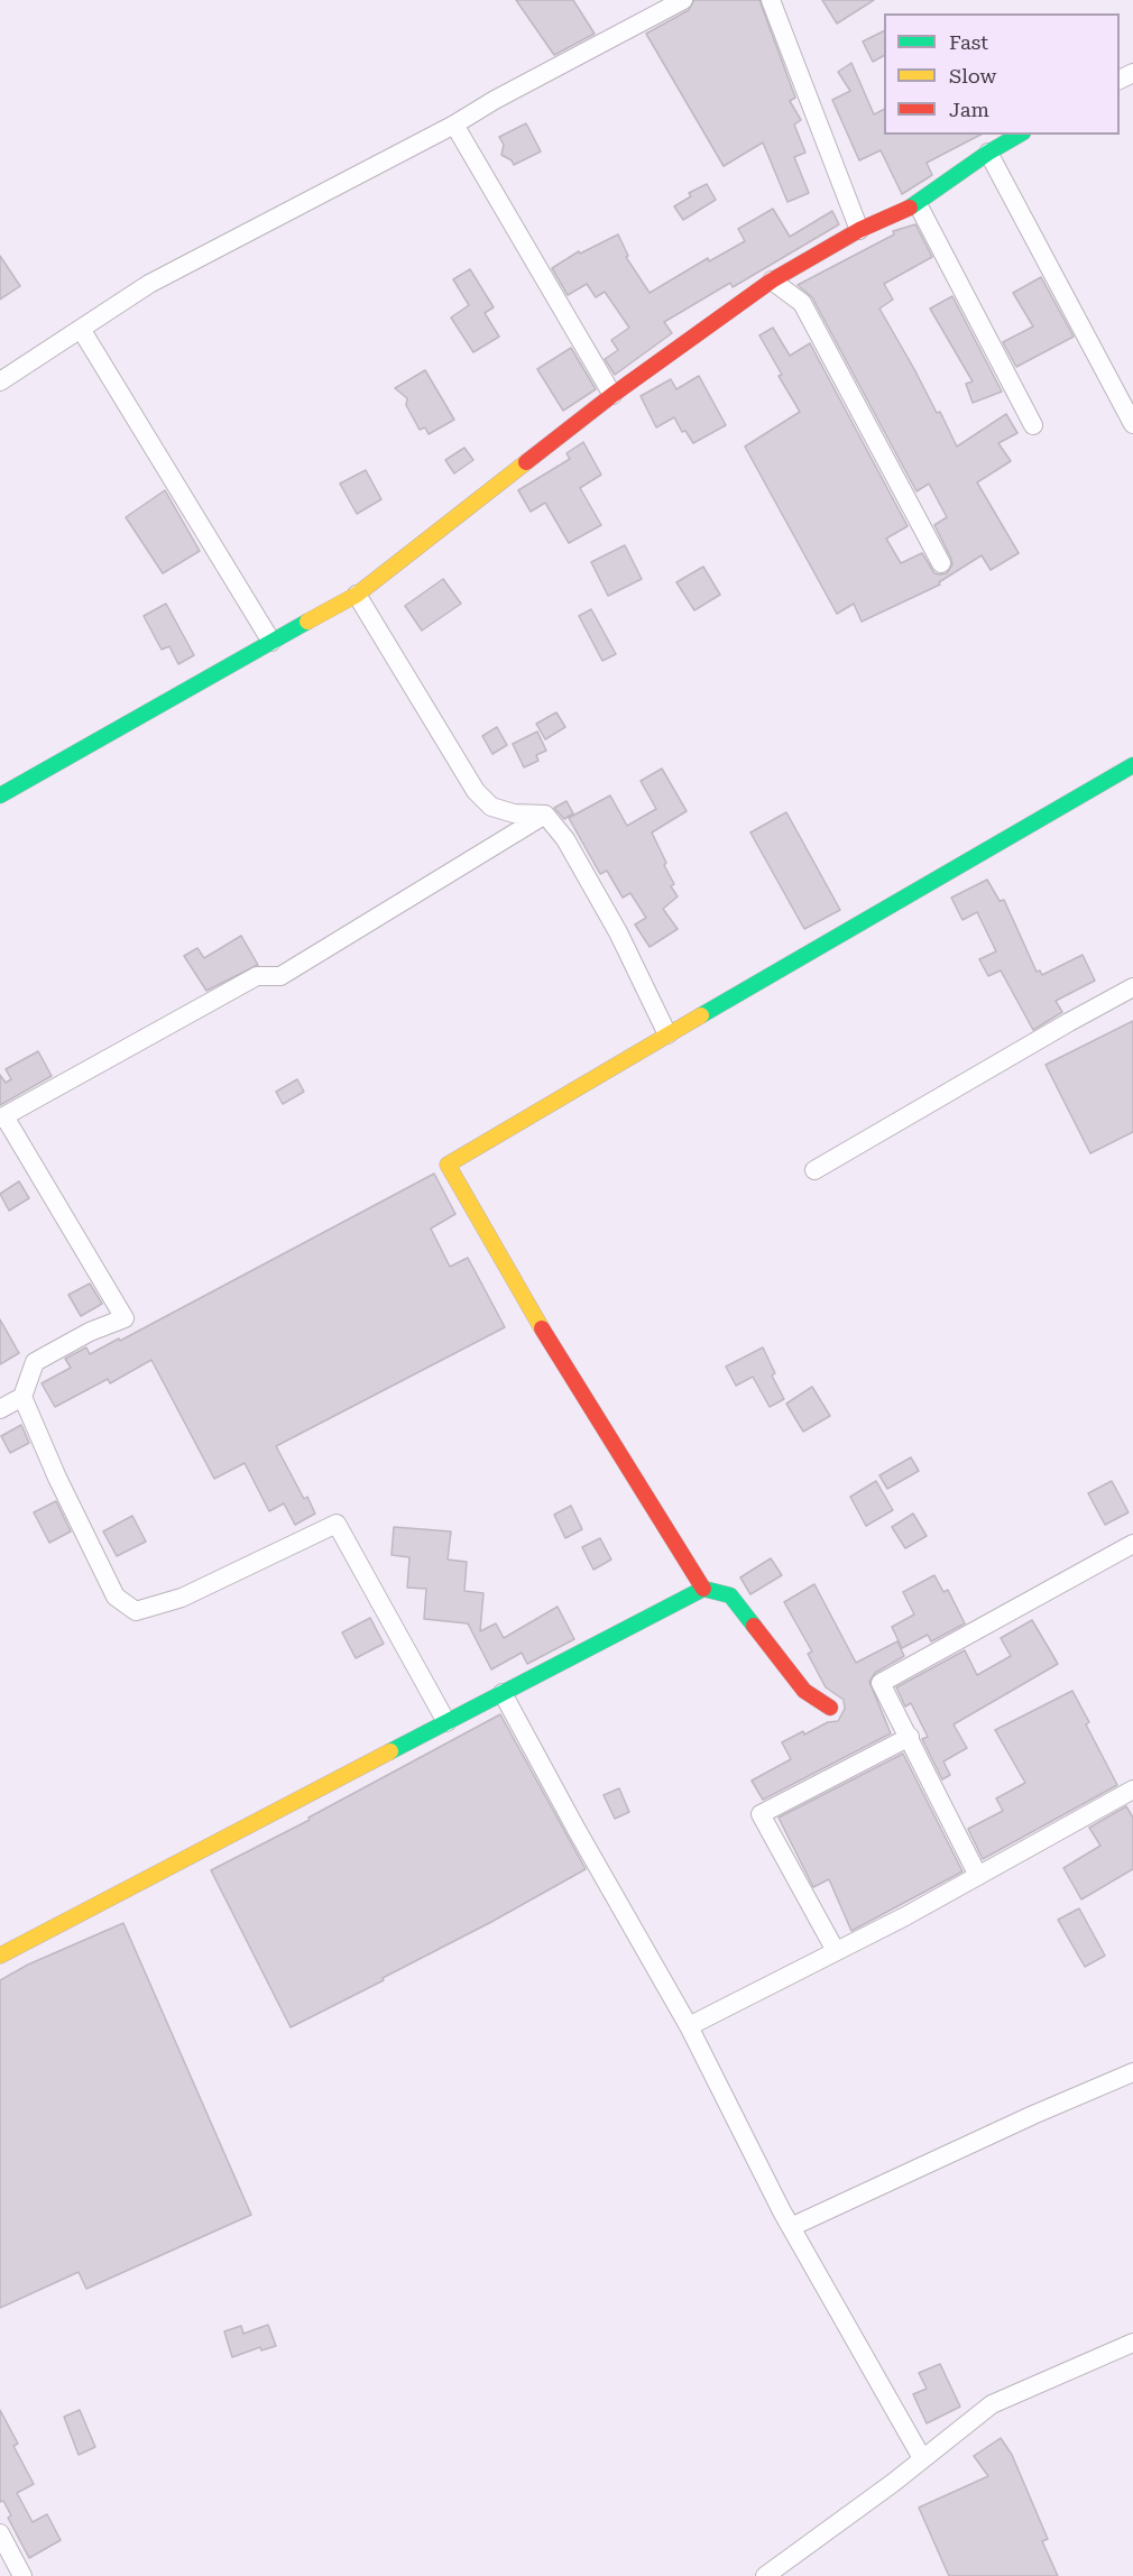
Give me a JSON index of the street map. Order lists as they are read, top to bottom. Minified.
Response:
{"legend":["Fast","Slow","Jam"]}
